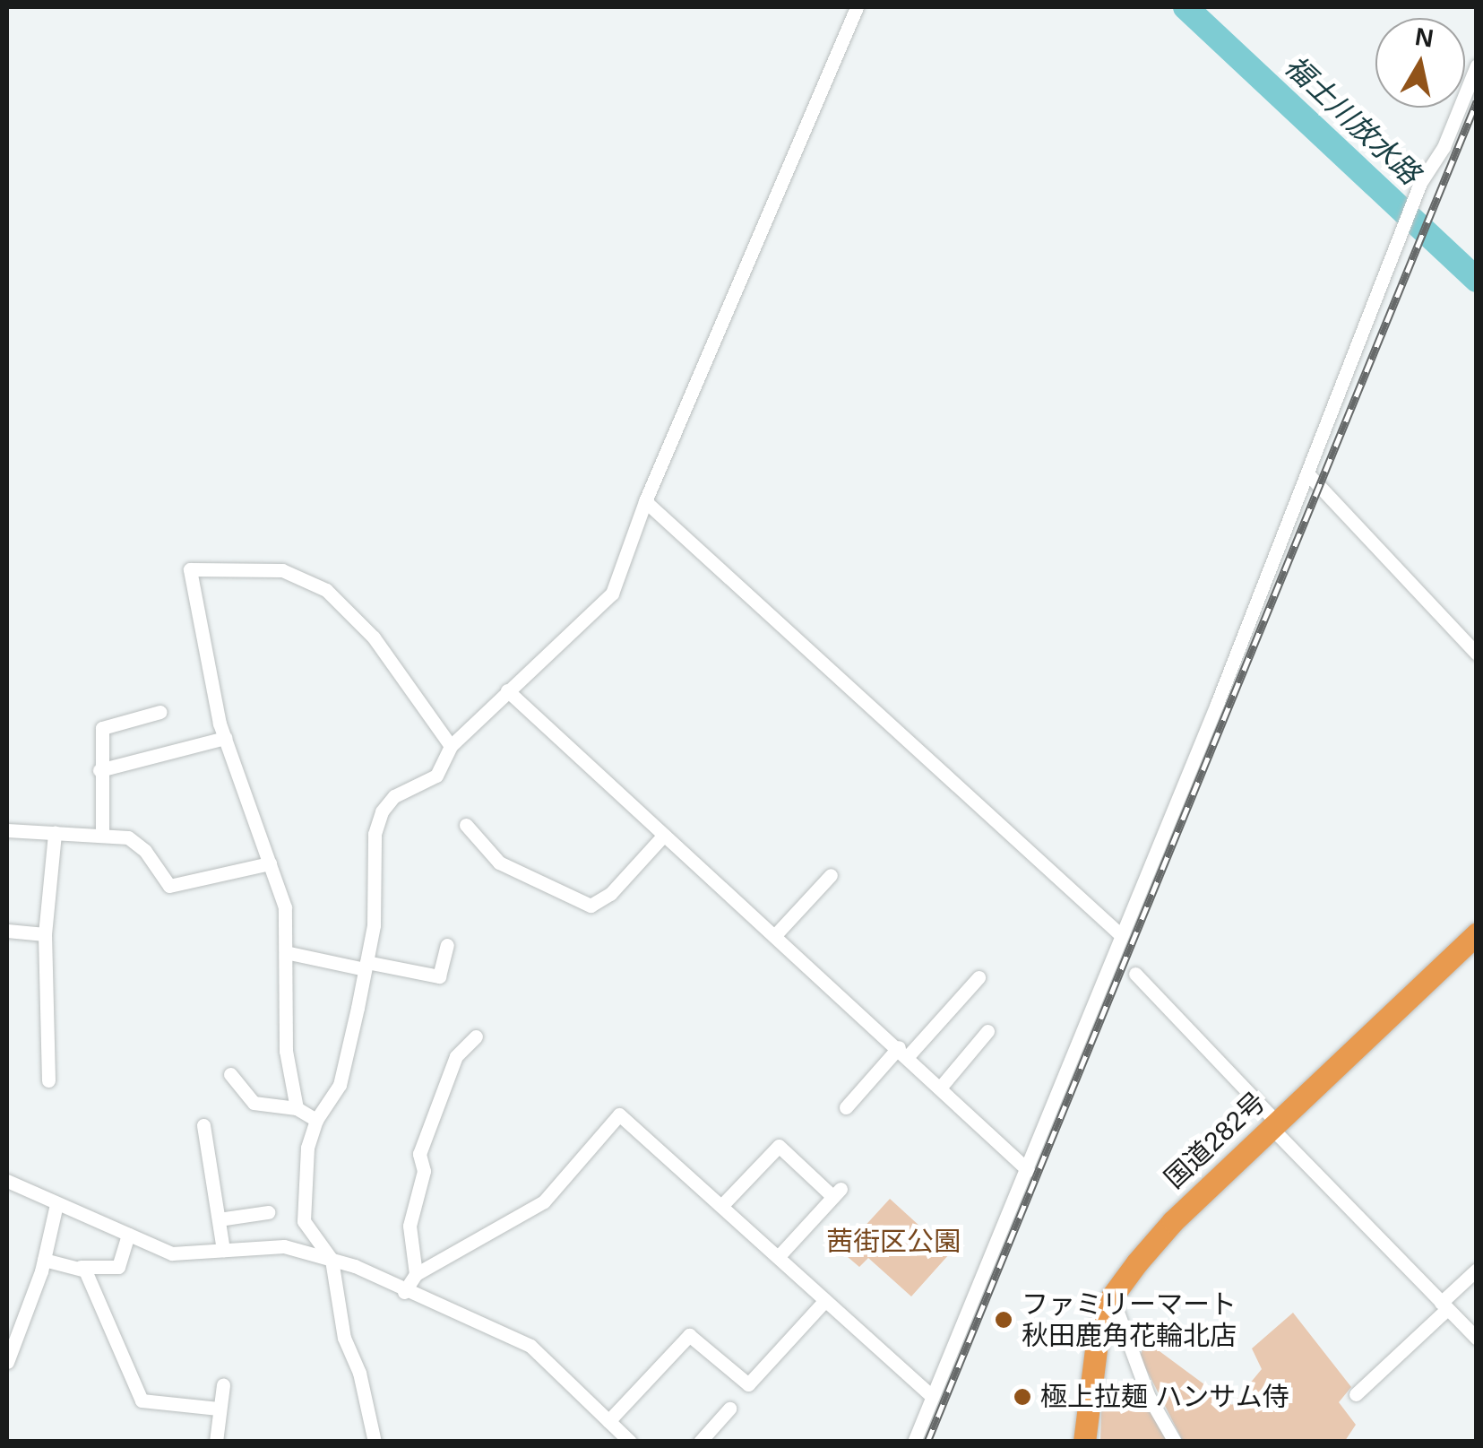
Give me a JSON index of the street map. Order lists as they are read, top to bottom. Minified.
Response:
{"streets":{"highway":["国道282号"]},"water":["福士川放水路"],"parks":["茜街区公園"],"places":["ファミリーマート 秋田鹿角花輪北店","極上拉麺 ハンサム侍"],"north":"top"}
